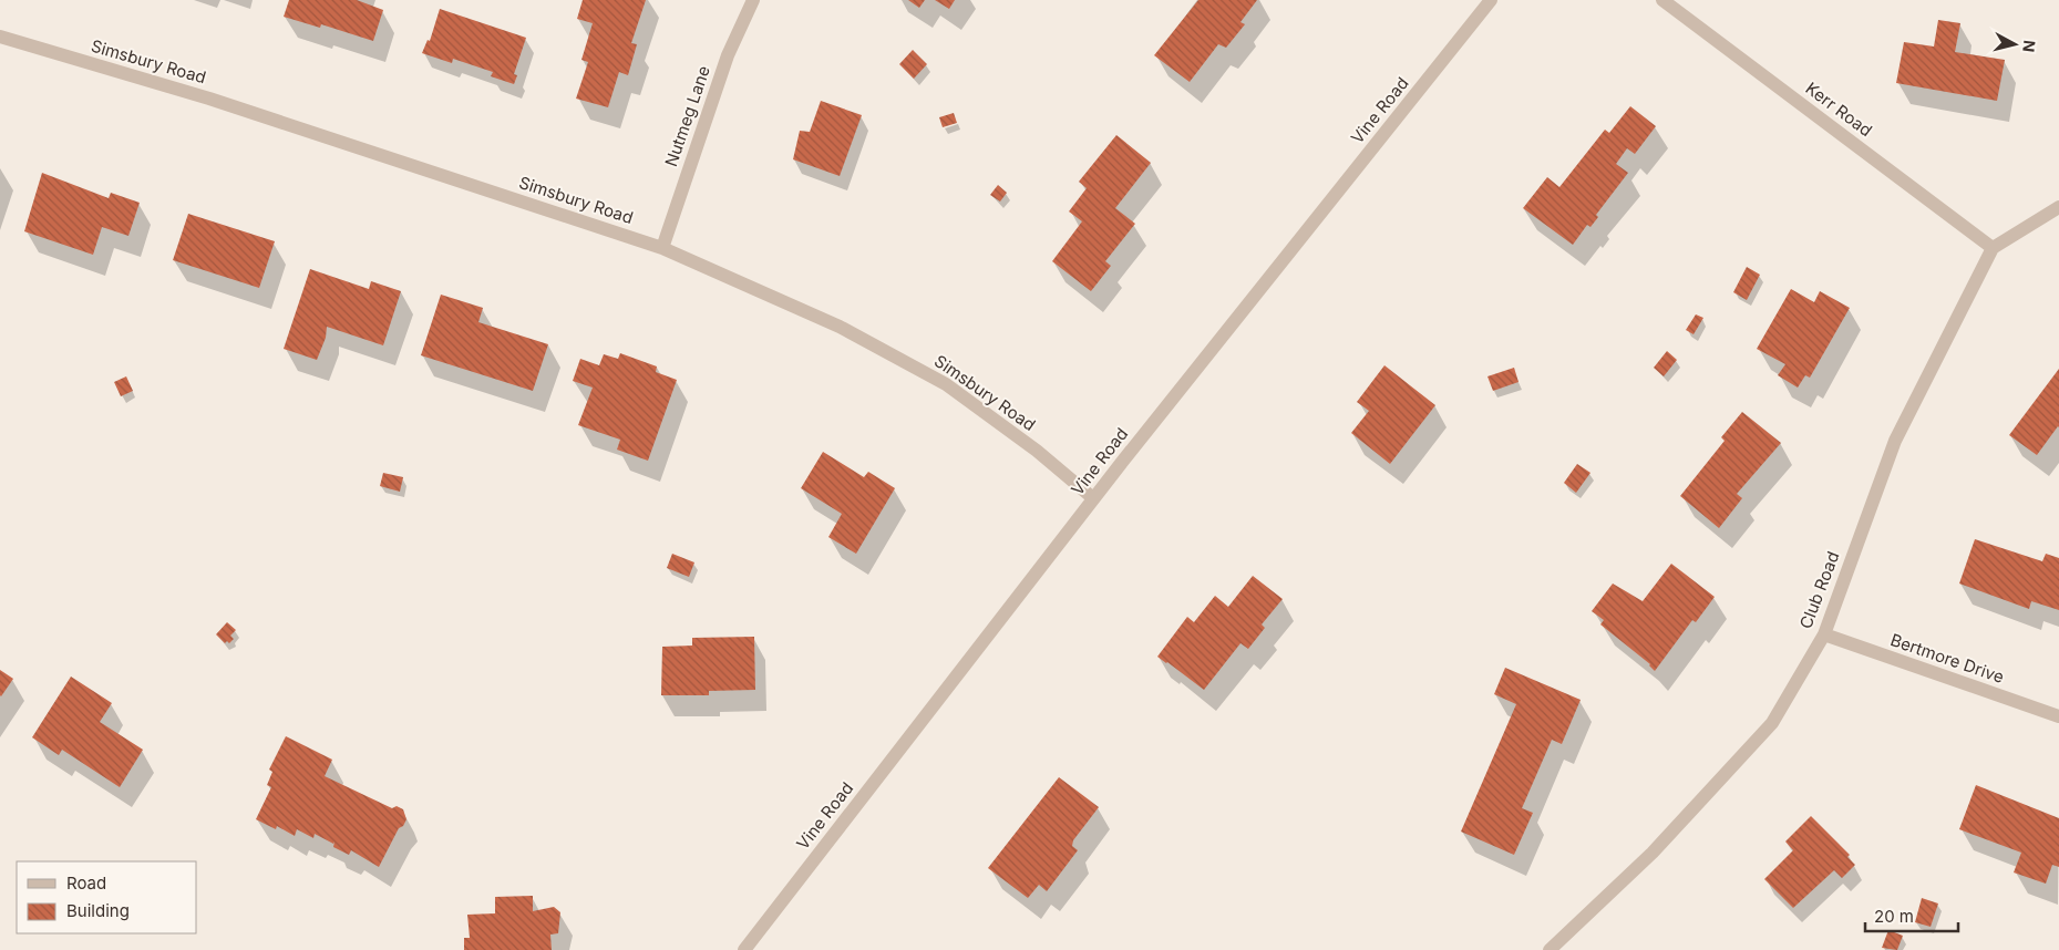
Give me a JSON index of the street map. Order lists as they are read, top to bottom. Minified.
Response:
{"streets":{"street":["Simsbury Road","Kerr Road","Vine Road","Nutmeg Lane","Club Road","Bertmore Drive"]},"crossings":[["Simsbury Road","Vine Road"],["Simsbury Road","Nutmeg Lane"],["Kerr Road","Club Road"],["Club Road","Bertmore Drive"]],"legend":["Road","Building"],"scale_bar":"20 m","north":"right"}
